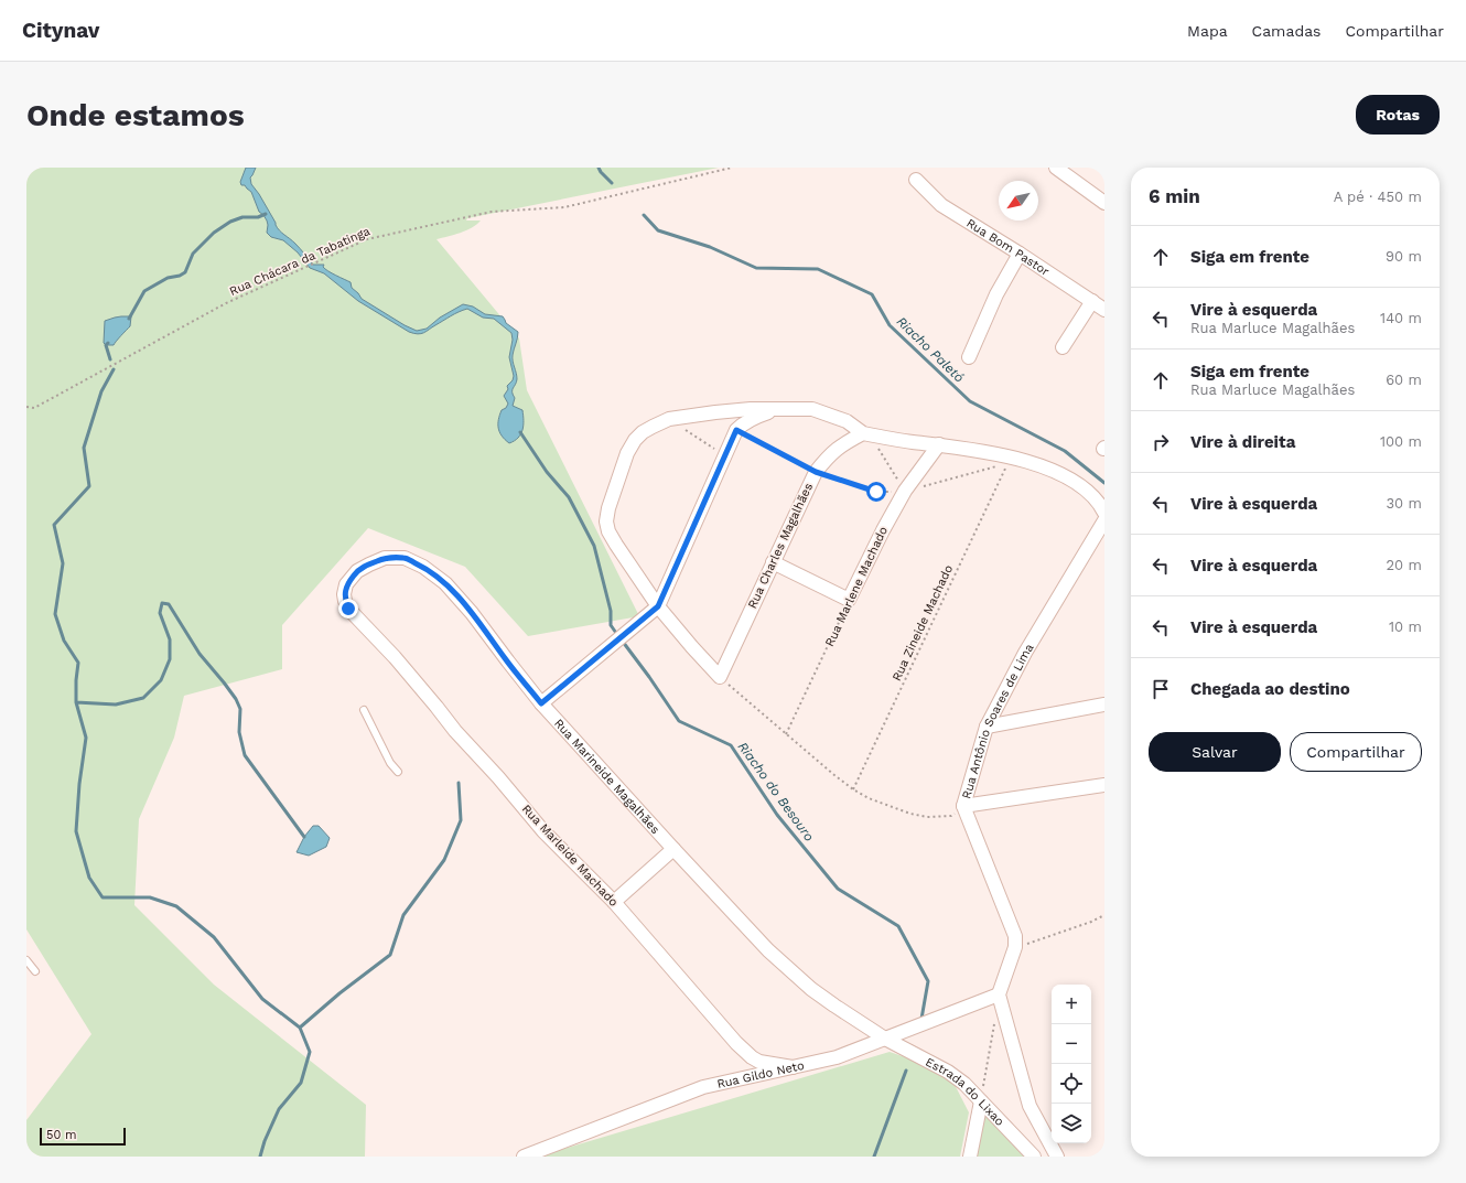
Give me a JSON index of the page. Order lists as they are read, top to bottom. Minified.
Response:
{"streets":{"street":["Rua Bom Pastor","Rua Charles Magalhães","Rua Marlene Machado","Rua Antônio Soares de Lima","Rua Marineide Magalhães","Rua Marleide Machado","Rua Gildo Neto","Estrada do Lixao"],"path":["Rua Chácara da Tabatinga","Rua Zineide Machado"]},"crossings":[["Rua Marineide Magalhães","Rua Marleide Machado"],["Rua Marineide Magalhães","Rua Gildo Neto"],["Rua Marineide Magalhães","Estrada do Lixao"],["Rua Marleide Machado","Rua Gildo Neto"],["Rua Gildo Neto","Estrada do Lixao"]],"water":["Riacho Paletó","Riacho do Besouro"],"scale_bar":"50 m","north":"bottom left","page":{"header":"Citynav","nav":["Mapa","Camadas","Compartilhar"],"buttons":["Rotas",["Salvar","Compartilhar"]],"title":"Onde estamos","heading":["6 min","A pé · 450 m"],"list":[["Siga em frente","90 m"],["Vire à esquerda","Rua Marluce Magalhães","140 m"],["Siga em frente","Rua Marluce Magalhães","60 m"],["Vire à direita","100 m"],["Vire à esquerda","30 m"],["Vire à esquerda","20 m"],["Vire à esquerda","10 m"],"Chegada ao destino"],"map_buttons":["+","−"],"scale":"50 m"}}
